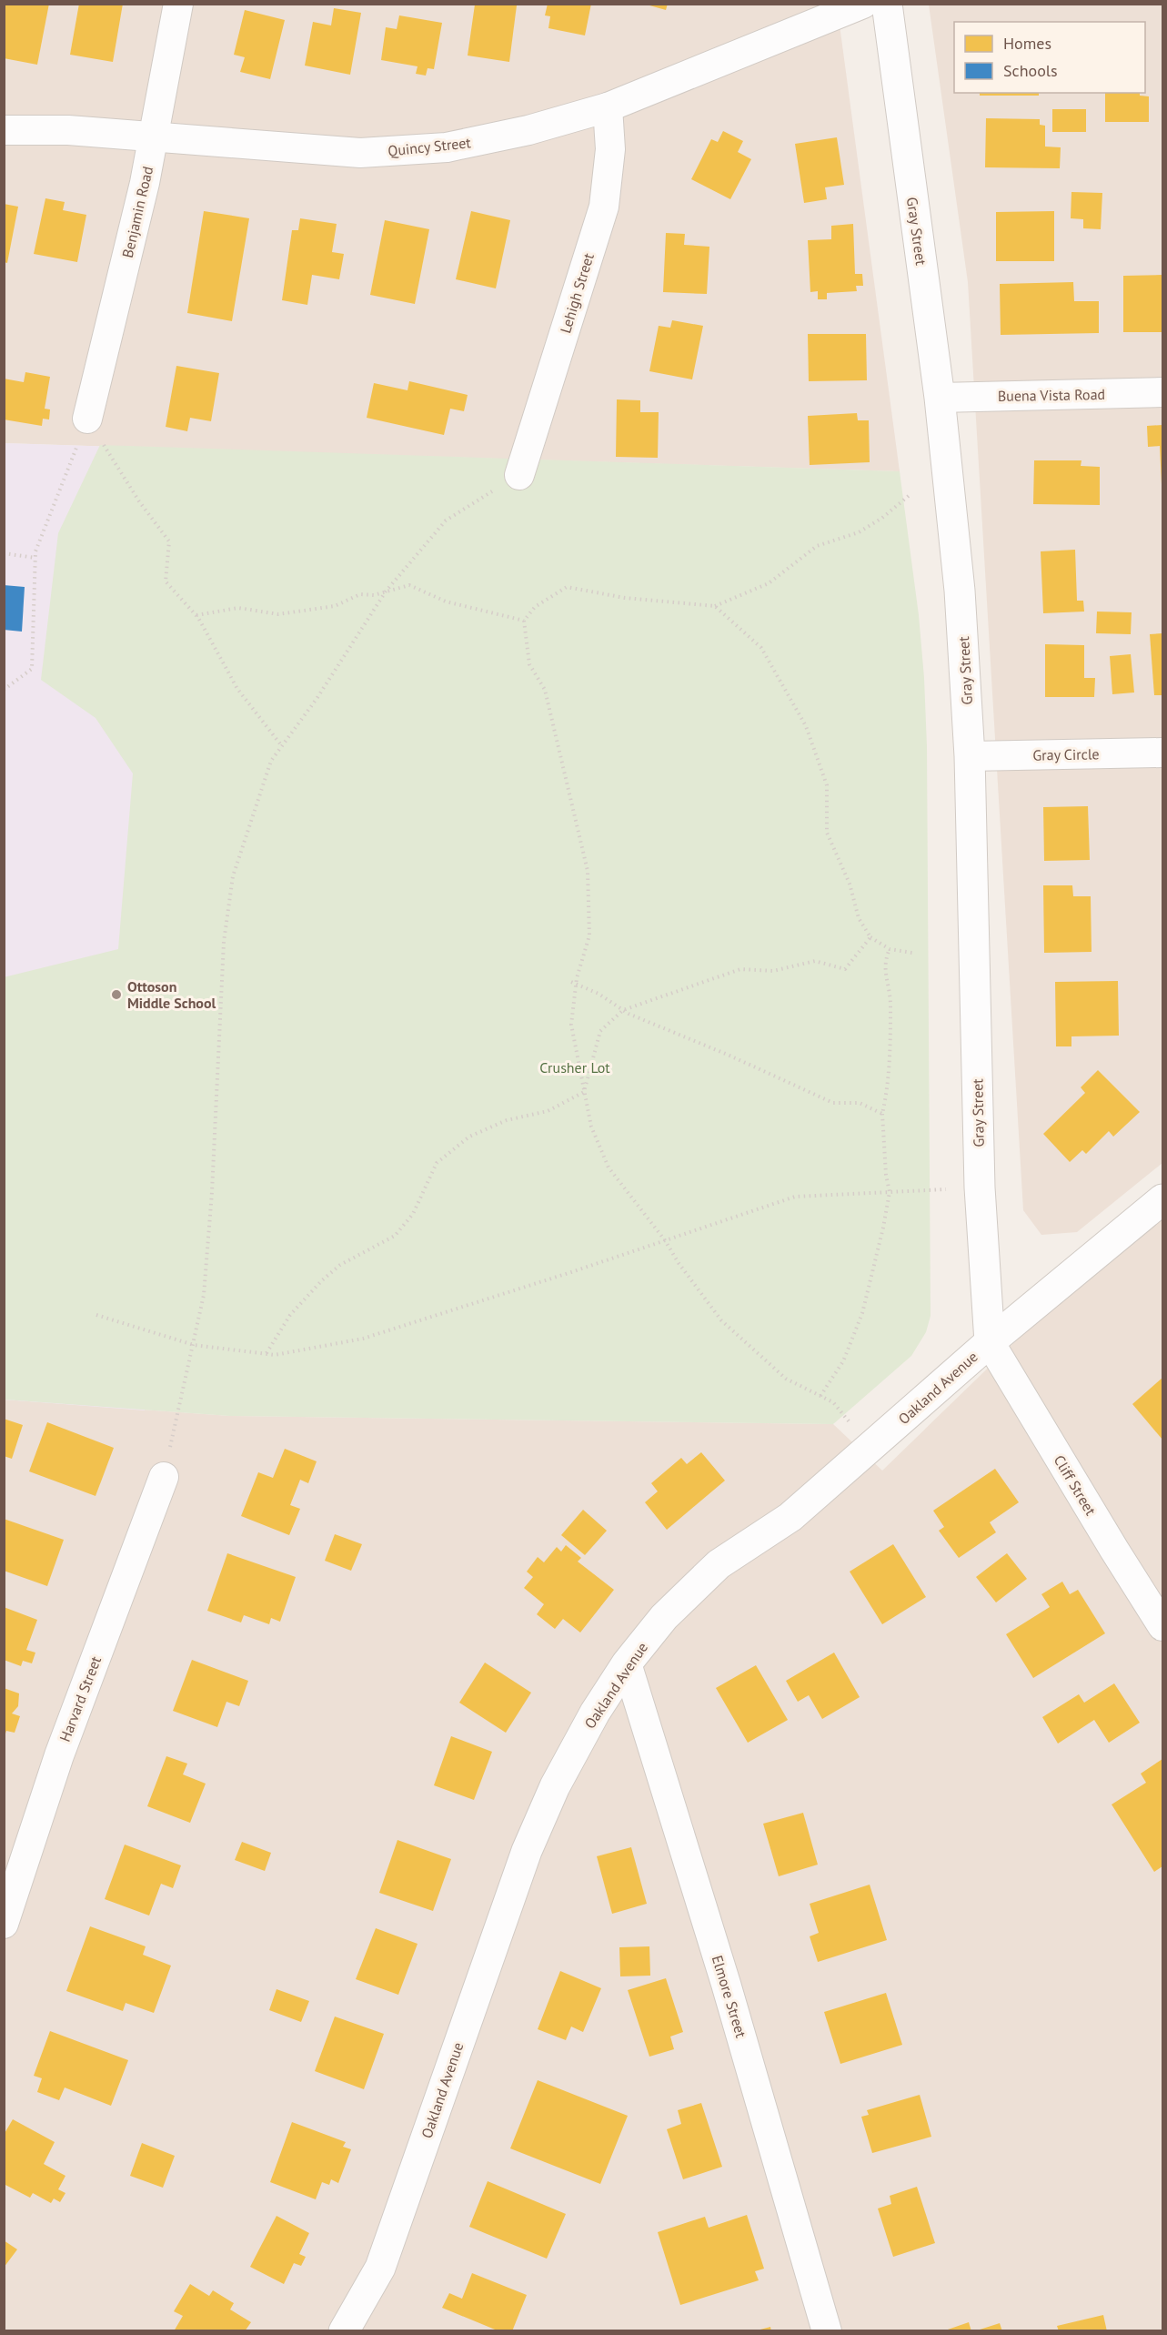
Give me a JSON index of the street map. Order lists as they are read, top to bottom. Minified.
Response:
{"streets":{"street":["Quincy Street","Benjamin Road","Gray Street","Lehigh Street","Buena Vista Road","Gray Circle","Oakland Avenue","Cliff Street","Harvard Street","Elmore Street"]},"crossings":[["Quincy Street","Benjamin Road"],["Quincy Street","Lehigh Street"],["Gray Street","Buena Vista Road"],["Gray Street","Gray Circle"],["Gray Street","Oakland Avenue"],["Gray Street","Cliff Street"],["Oakland Avenue","Cliff Street"],["Oakland Avenue","Elmore Street"]],"parks":["Crusher Lot"],"places":["Ottoson Middle School"],"legend":["Homes","Schools"]}
